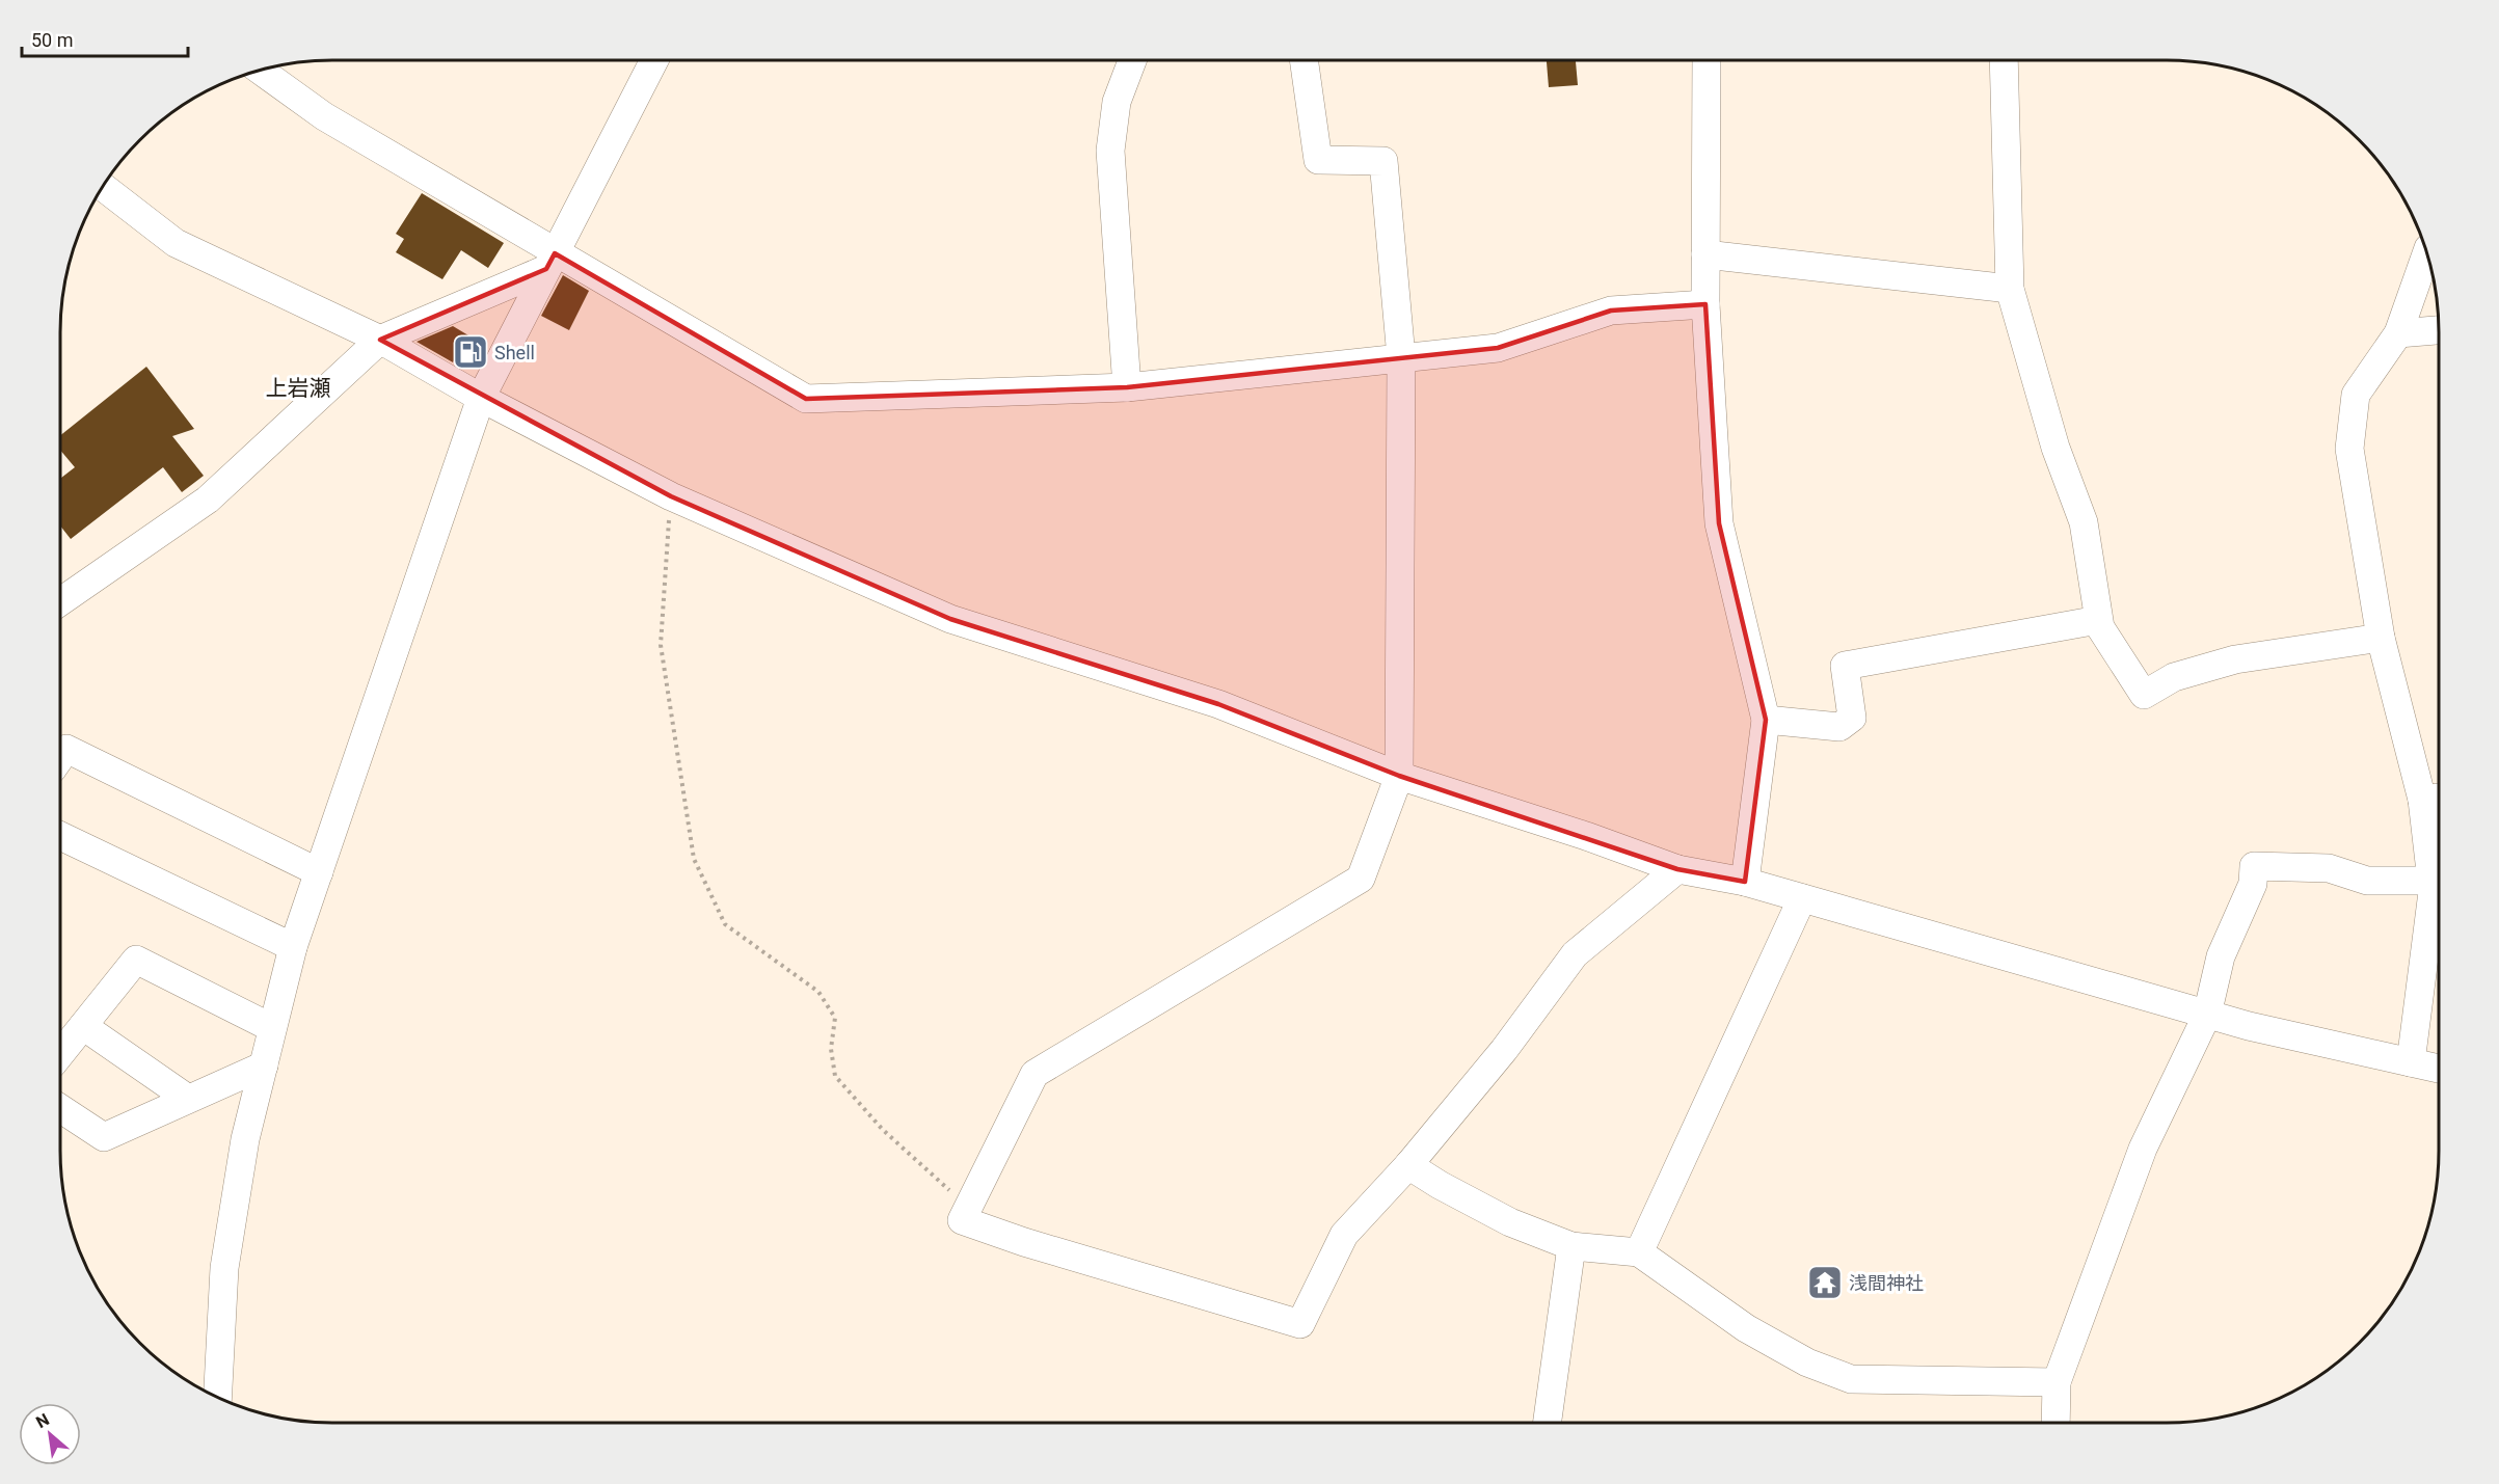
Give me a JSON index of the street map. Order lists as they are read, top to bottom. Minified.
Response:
{"districts":["上岩瀬"],"places":{"fuel station":["Shell"],"temple":["浅間神社"]},"scale_bar":"50 m","north":"top left"}
